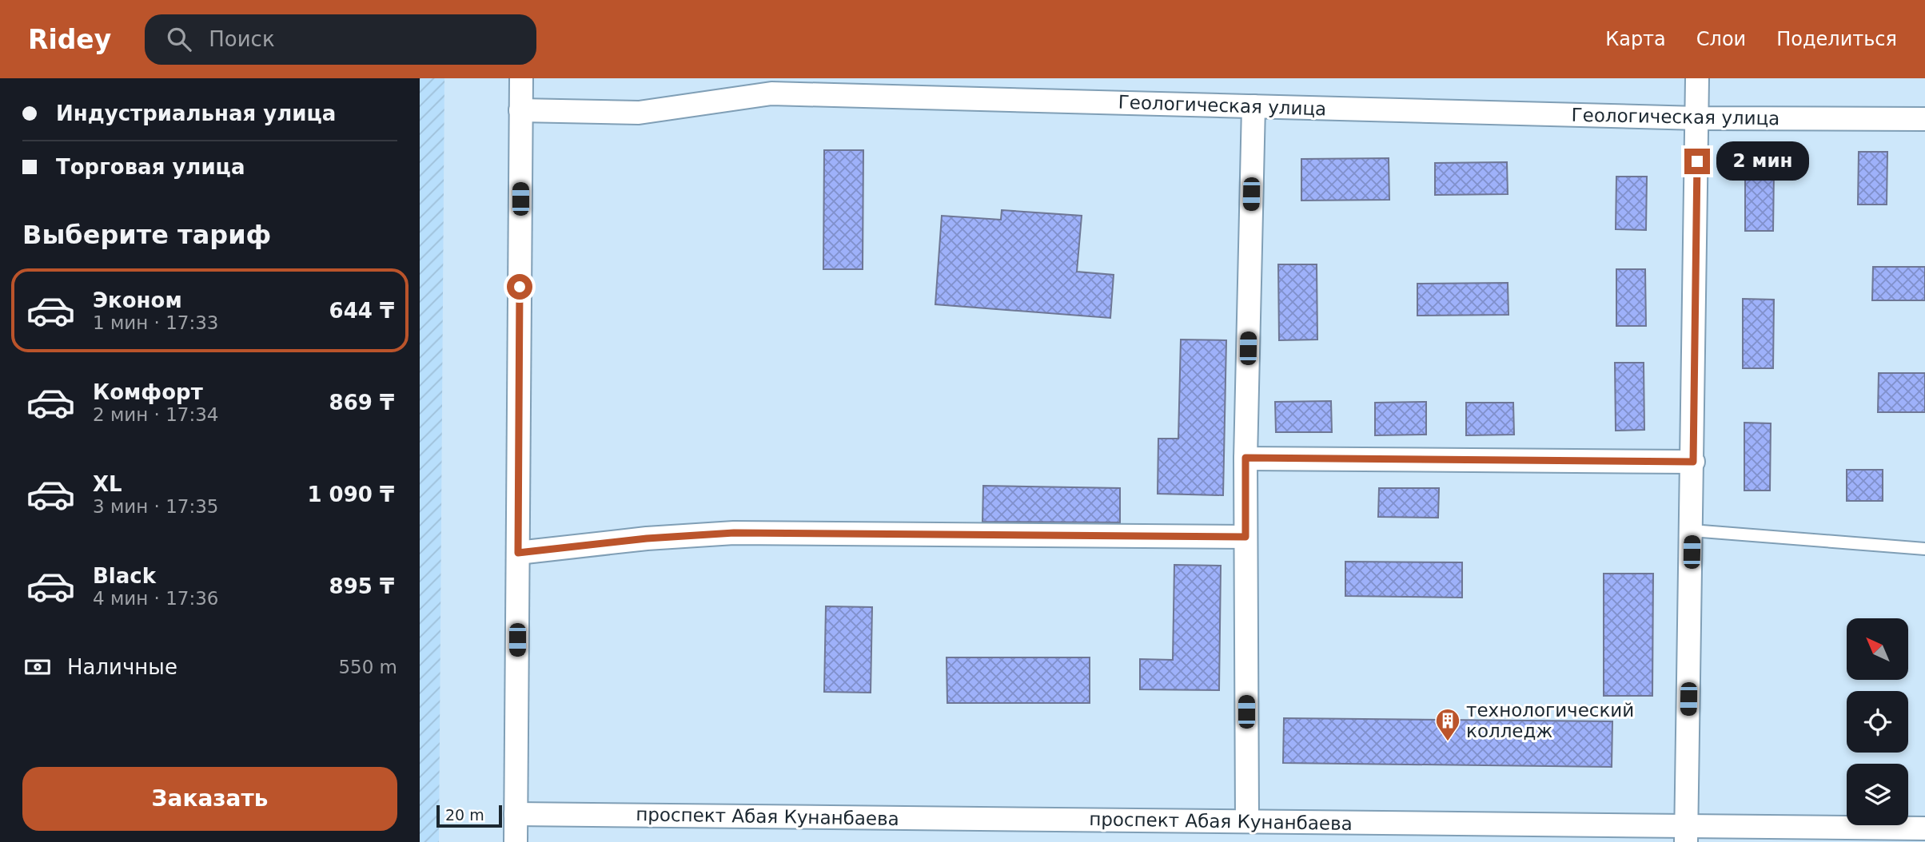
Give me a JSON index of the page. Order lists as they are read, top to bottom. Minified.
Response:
{"streets":{"street":["Геологическая улица","проспект Абая Кунанбаева"]},"places":{"building":["технологический колледж"]},"scale_bar":"20 m","north":"top left","page":{"header":"Ridey","search":"Поиск","nav":["Карта","Слои","Поделиться"],"banner":["Индустриальная улица","Торговая улица"],"bubble":"2 мин","heading":"Выберите тариф","list":[{"name":"Эконом","note":"1 мин · 17:33","value":"644 ₸"},{"name":"Комфорт","note":"2 мин · 17:34","value":"869 ₸"},{"name":"XL","note":"3 мин · 17:35","value":"1 090 ₸"},{"name":"Black","note":"4 мин · 17:36","value":"895 ₸"}],"pay":["Наличные","550 m"],"buttons":"Заказать","scale":"20 m"}}
